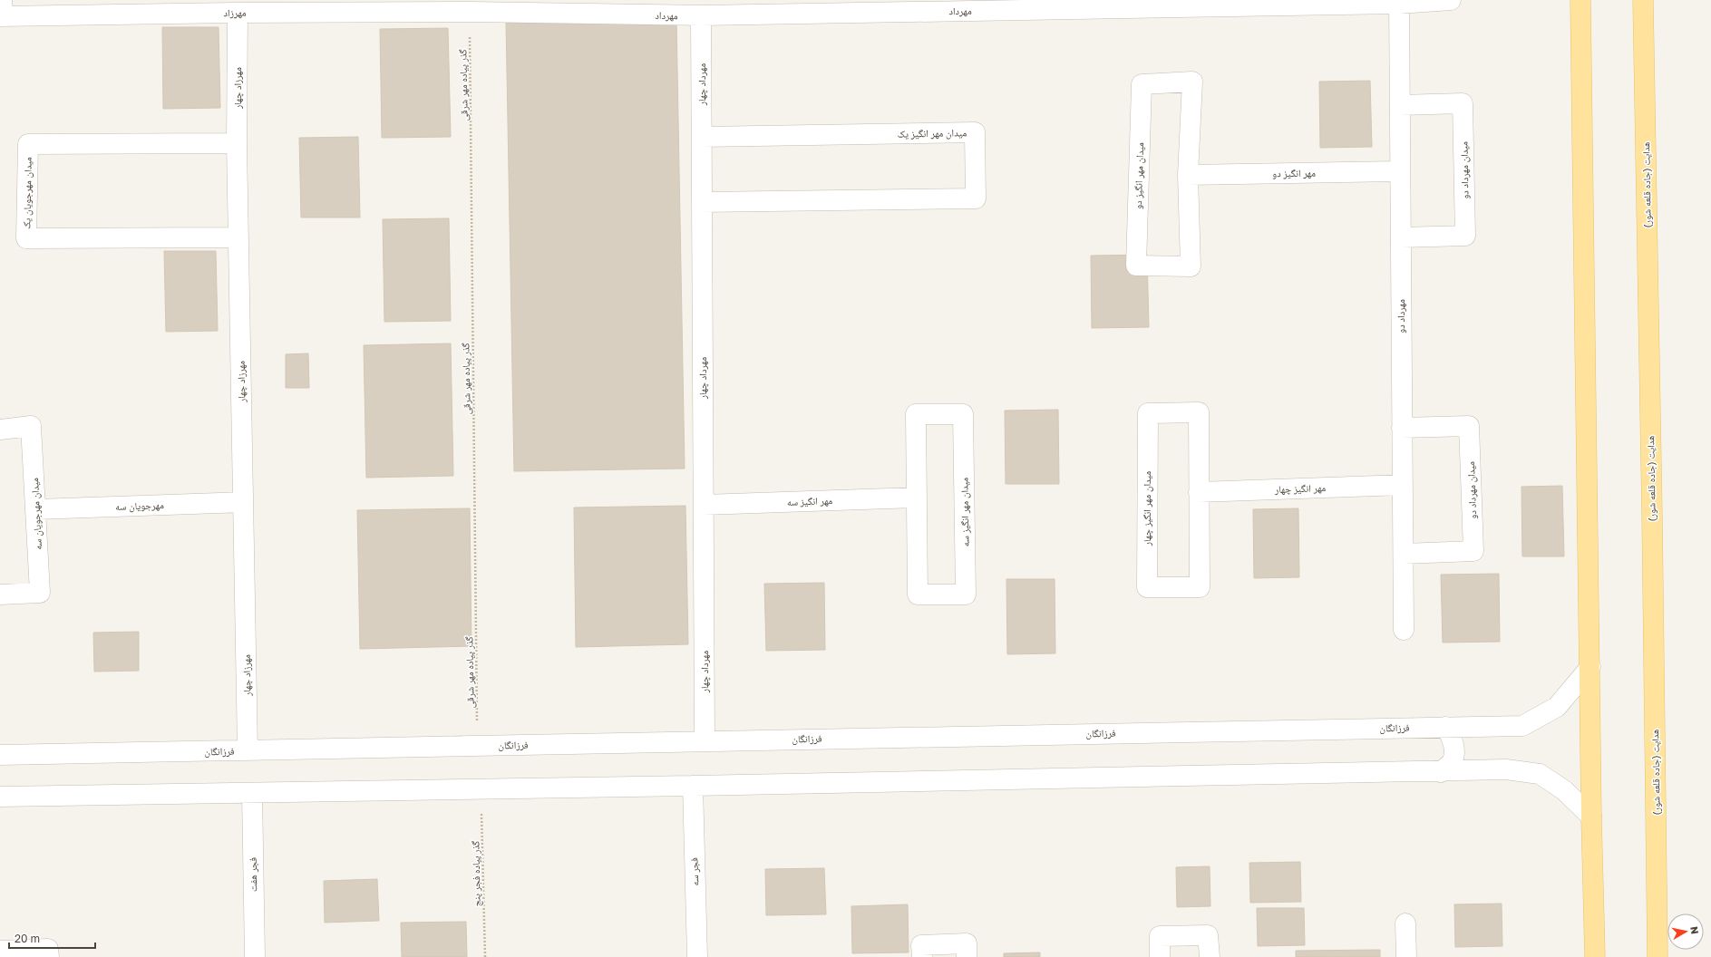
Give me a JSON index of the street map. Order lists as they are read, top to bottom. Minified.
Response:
{"streets":{"main road":["هدایت (جاده قلعه شور)"],"street":["مهرداد","مهرزاد","مهرداد چهار","مهرزاد چهار","میدان مهر انگیز یک","میدان مهرداد دو","مهر انگیز دو","میدان مهر انگیز دو","میدان مهرجویان یک","مهرداد دو","مهر انگیز چهار","مهر انگیز سه","مهرجویان سه","میدان مهر انگیز چهار","میدان مهر انگیز سه","میدان مهرجویان سه","فرزانگان","فجر سه","فجر هفت"],"path":["گذر پیاده مهر شرقی","گذر پیاده فجر پنج"]},"crossings":[["مهرداد","مهرزاد"],["مهرداد","مهرداد چهار"],["مهرداد","گذر پیاده مهر شرقی"],["مهرداد","مهرداد دو"],["مهرزاد","گذر پیاده مهر شرقی"],["مهرزاد","مهرزاد چهار"],["مهرداد چهار","میدان مهر انگیز یک"],["مهرداد چهار","مهر انگیز سه"],["مهرداد چهار","فرزانگان"],["گذر پیاده مهر شرقی","فرزانگان"],["مهرزاد چهار","میدان مهرجویان یک"],["مهرزاد چهار","مهرجویان سه"],["مهرزاد چهار","فرزانگان"],["میدان مهرداد دو","مهرداد دو"],["مهر انگیز دو","میدان مهر انگیز دو"],["مهر انگیز دو","مهرداد دو"],["مهرداد دو","مهر انگیز چهار"],["مهر انگیز چهار","میدان مهر انگیز چهار"],["مهر انگیز سه","میدان مهر انگیز سه"],["مهرجویان سه","میدان مهرجویان سه"]],"scale_bar":"20 m","north":"right"}
